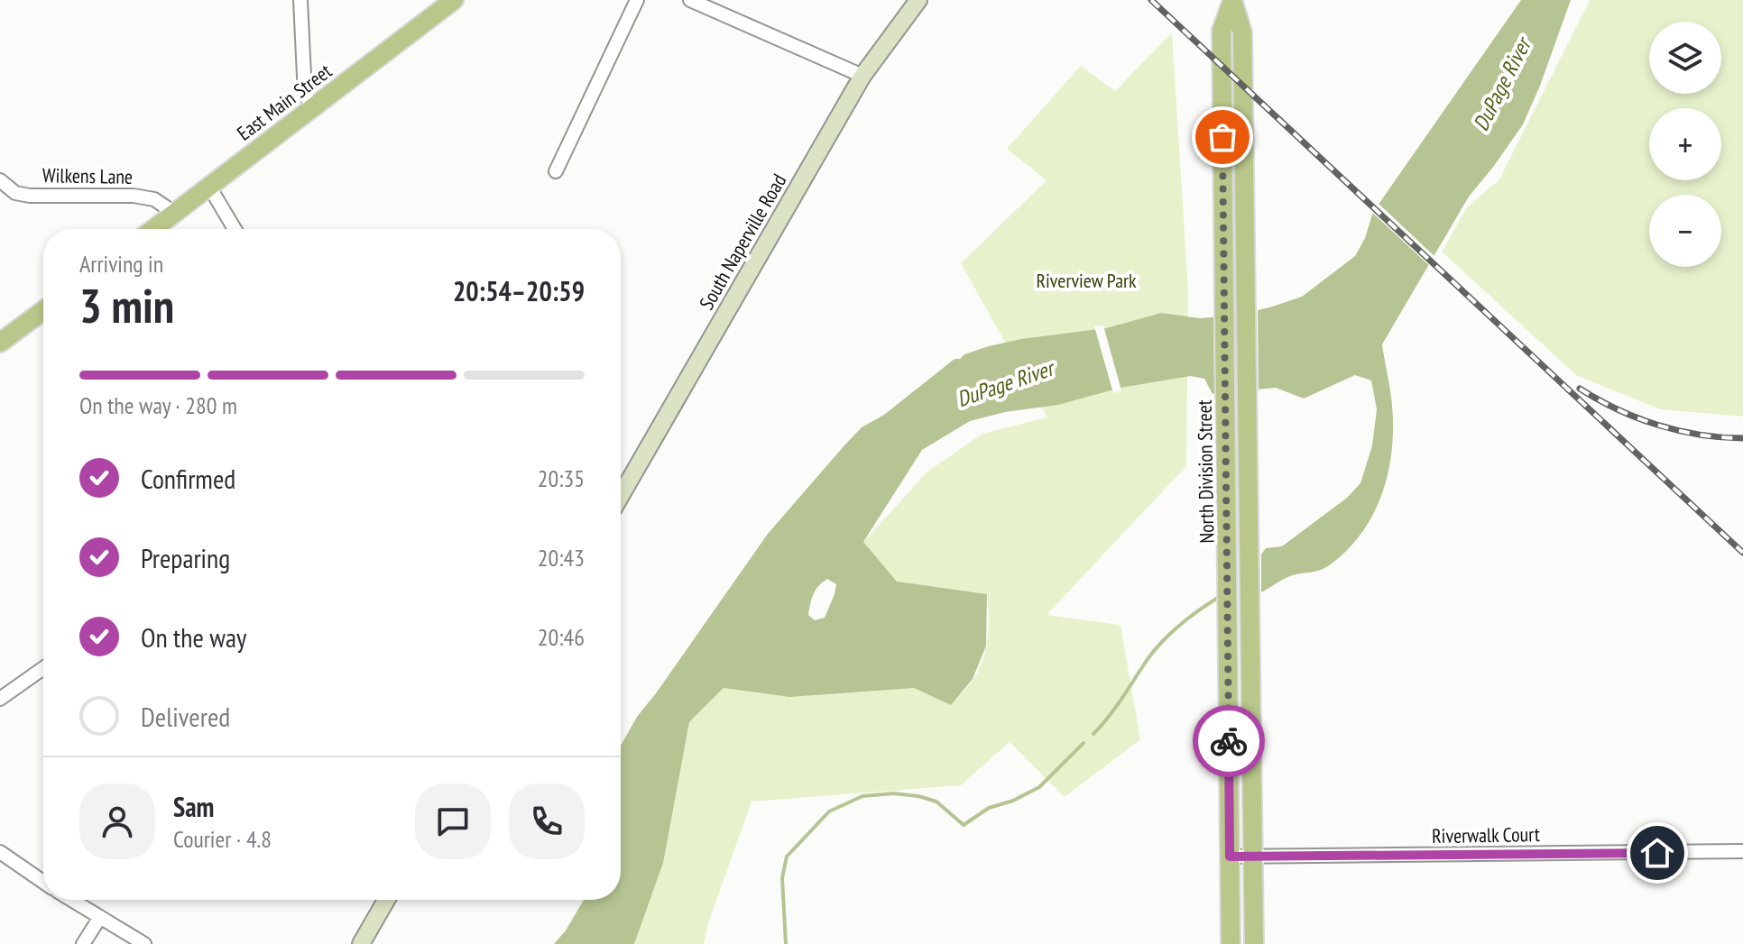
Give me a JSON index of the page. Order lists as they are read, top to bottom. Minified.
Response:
{"streets":{"main road":["East Main Street","South Naperville Road","North Division Street"],"street":["Wilkens Lane","Riverwalk Court"]},"crossings":[["East Main Street","Wilkens Lane"],["North Division Street","Riverwalk Court"]],"water":["DuPage River"],"parks":["Riverview Park"],"page":{"map_buttons":["+","−"],"heading":["3 min","Arriving in","20:54–20:59"],"panel":["Sam","Courier · 4.8"],"bar":"On the way · 280 m","list":[["Confirmed","20:35"],["Preparing","20:43"],["On the way","20:46"],"Delivered"]}}
